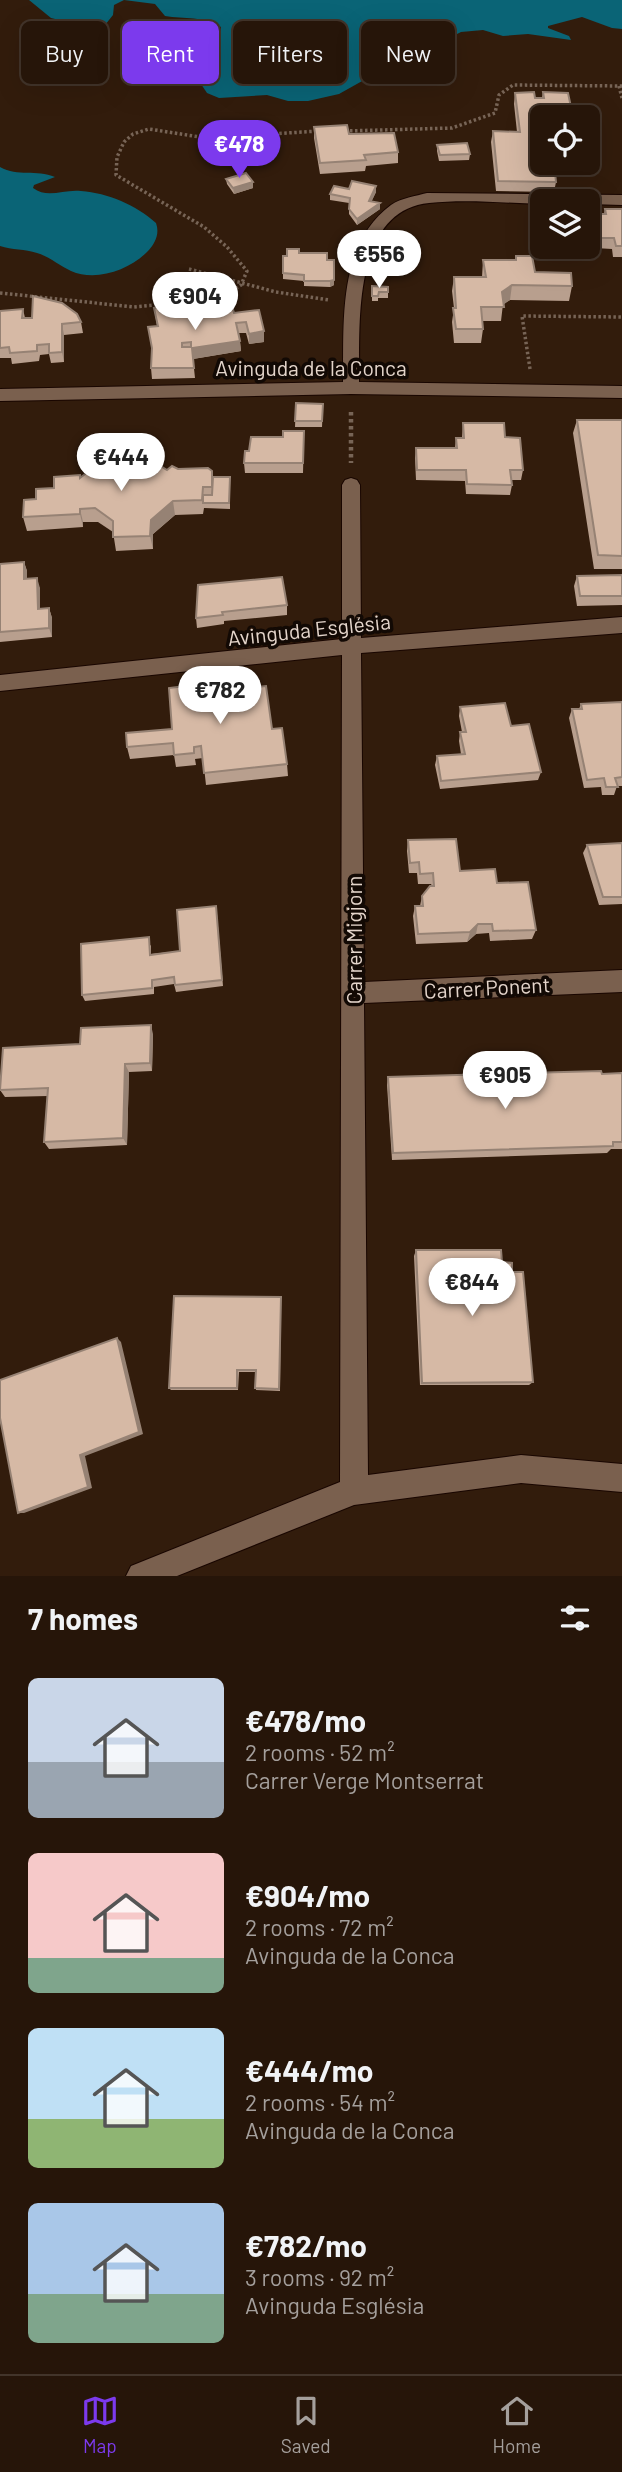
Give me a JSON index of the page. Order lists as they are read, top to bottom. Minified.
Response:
{"streets":{"street":["Avinguda de la Conca","Avinguda Església","Carrer Migjorn","Carrer Ponent"]},"crossings":[["Avinguda Església","Carrer Migjorn"],["Carrer Migjorn","Carrer Ponent"]],"page":{"chip":["Buy","Rent","Filters","New"],"price":["€478","€556","€904","€444","€782","€905","€844"],"heading":"7 homes","list":[{"name":"€478/mo","note":"2 rooms · 52 m² · Carrer Verge Montserrat"},{"name":"€904/mo","note":"2 rooms · 72 m² · Avinguda de la Conca"},{"name":"€444/mo","note":"2 rooms · 54 m² · Avinguda de la Conca"},{"name":"€782/mo","note":"3 rooms · 92 m² · Avinguda Església"}],"tabs":["Map","Saved","Home"]}}
